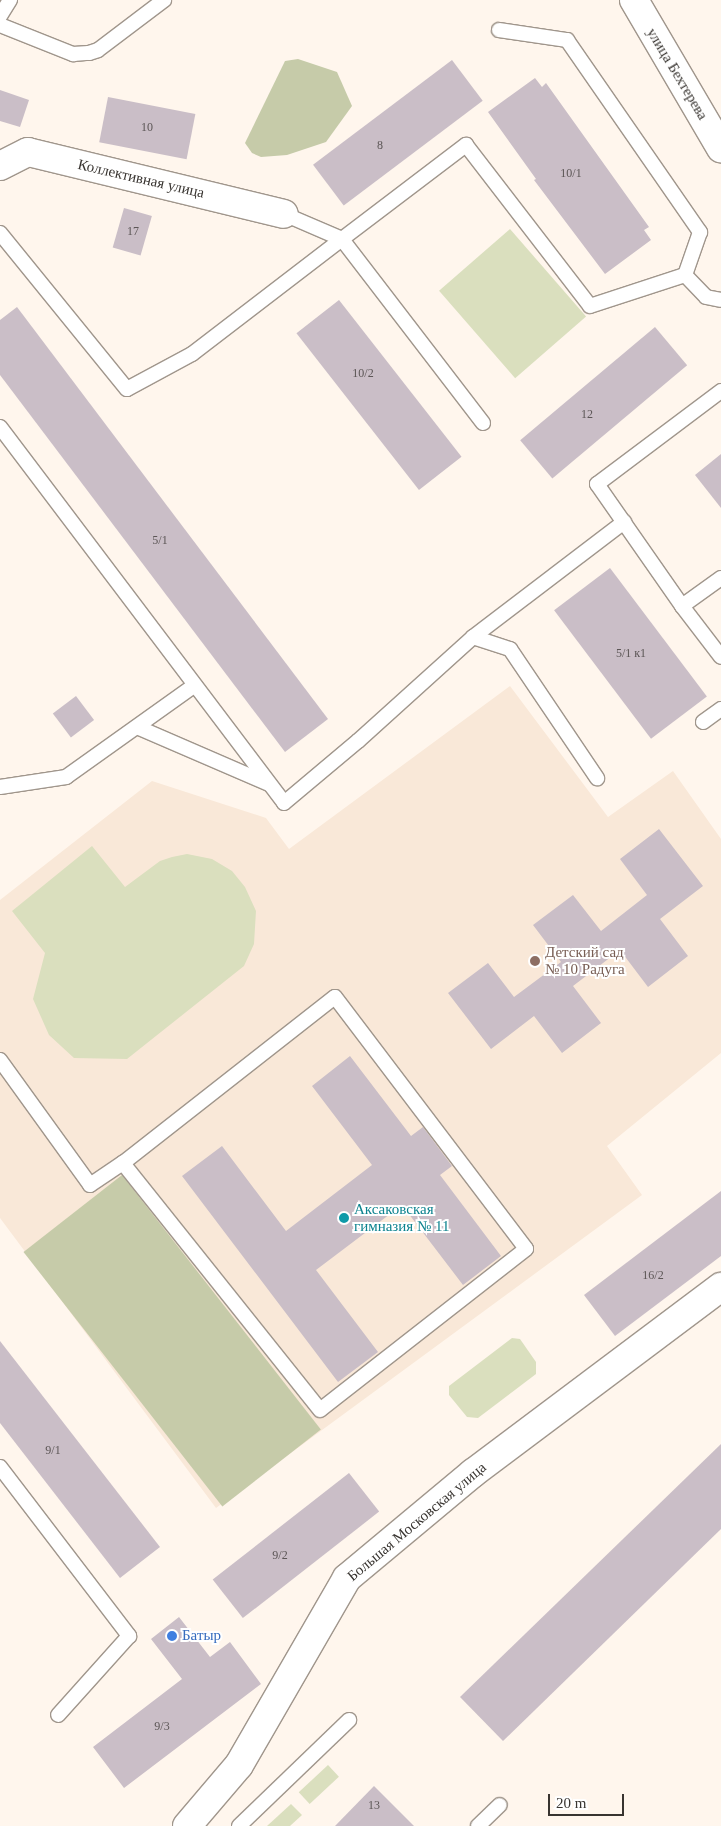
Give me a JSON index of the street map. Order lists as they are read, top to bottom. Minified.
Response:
{"streets":{"street":["улица Бехтерева","Коллективная улица","Большая Московская улица"]},"places":["Детский сад № 10 Радуга","Аксаковская гимназия № 11","Батыр"],"house_numbers":["10","8","10/1","17","10/2","12","5/1","5/1 к1","16/2","9/1","9/2","9/3","13"],"scale_bar":"20 m"}
